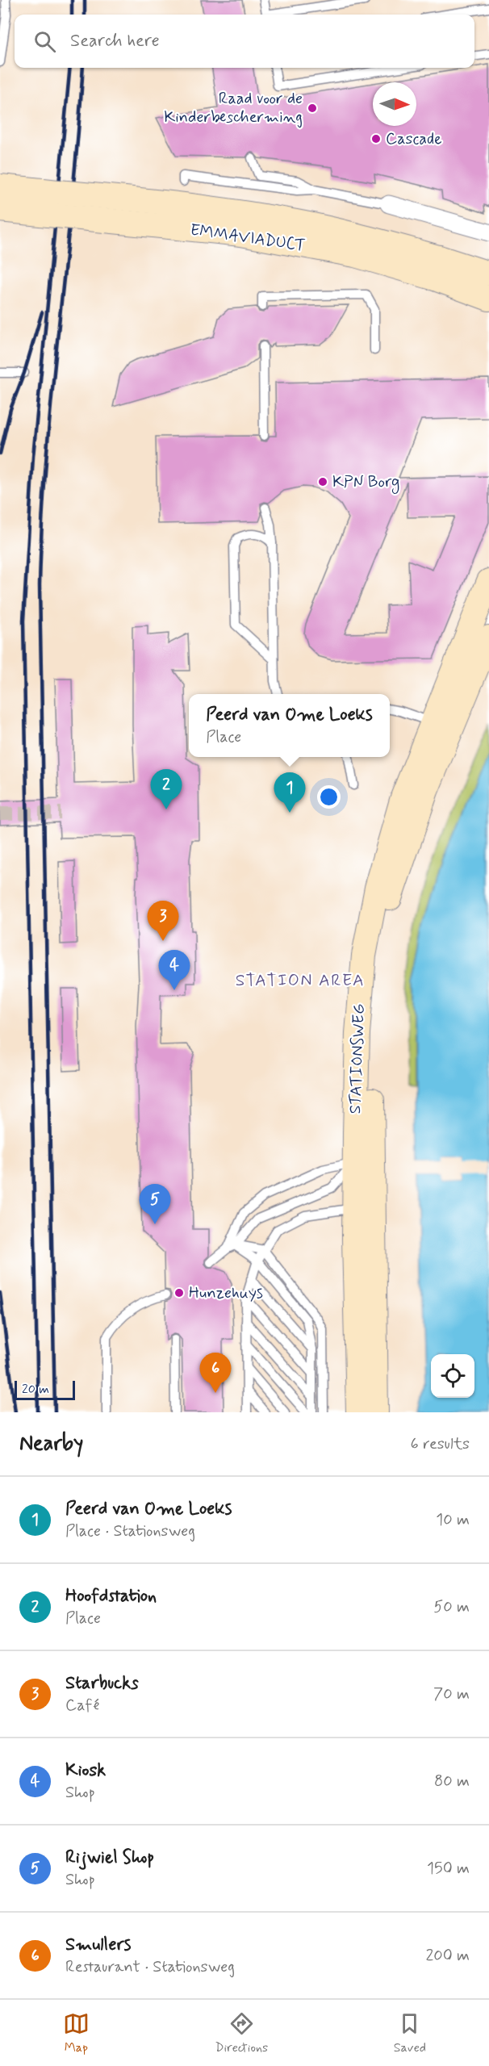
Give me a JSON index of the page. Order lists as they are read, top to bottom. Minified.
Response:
{"streets":{"main road":["EMMAVIADUCT","STATIONSWEG"]},"districts":["STATION AREA"],"places":["Raad voor de Kinderbescherming","Cascade","KPN Borg","Hunzehuys"],"scale_bar":"20 m","north":"right","page":{"search":"Search here","popup":["Peerd van Ome Loeks","Place"],"pins":["2","1","3","4","5","6"],"scale":"20 m","heading":["Nearby","6 results"],"list":[{"mark":"1","name":"Peerd van Ome Loeks","note":"Place · Stationsweg","value":"10 m"},{"mark":"2","name":"Hoofdstation","note":"Place","value":"50 m"},{"mark":"3","name":"Starbucks","note":"Café","value":"70 m"},{"mark":"4","name":"Kiosk","note":"Shop","value":"80 m"},{"mark":"5","name":"Rijwiel Shop","note":"Shop","value":"150 m"},{"mark":"6","name":"Smullers","note":"Restaurant · Stationsweg","value":"200 m"}],"nav":["Map","Directions","Saved"]}}
